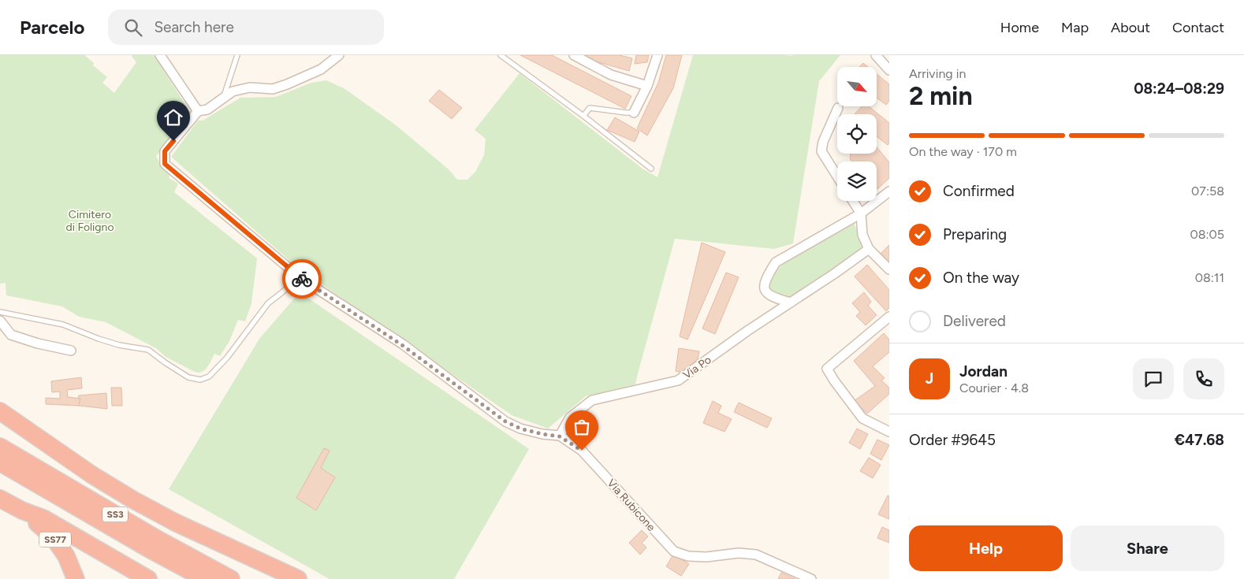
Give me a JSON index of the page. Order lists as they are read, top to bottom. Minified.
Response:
{"streets":{"highway":["SS3","SS77"],"street":["Via Po","Via Rubicone"]},"crossings":[["Via Po","Via Rubicone"]],"parks":["Cimitero di Foligno"],"north":"bottom right","page":{"header":"Parcelo","search":"Search here","nav":["Home","Map","About","Contact"],"heading":["2 min","Arriving in","08:24–08:29"],"panel":["Jordan","Courier · 4.8","Order #9645","€47.68"],"bar":"On the way · 170 m","list":[["Confirmed","07:58"],["Preparing","08:05"],["On the way","08:11"],"Delivered"],"round":"J","buttons":["Help","Share"]}}
